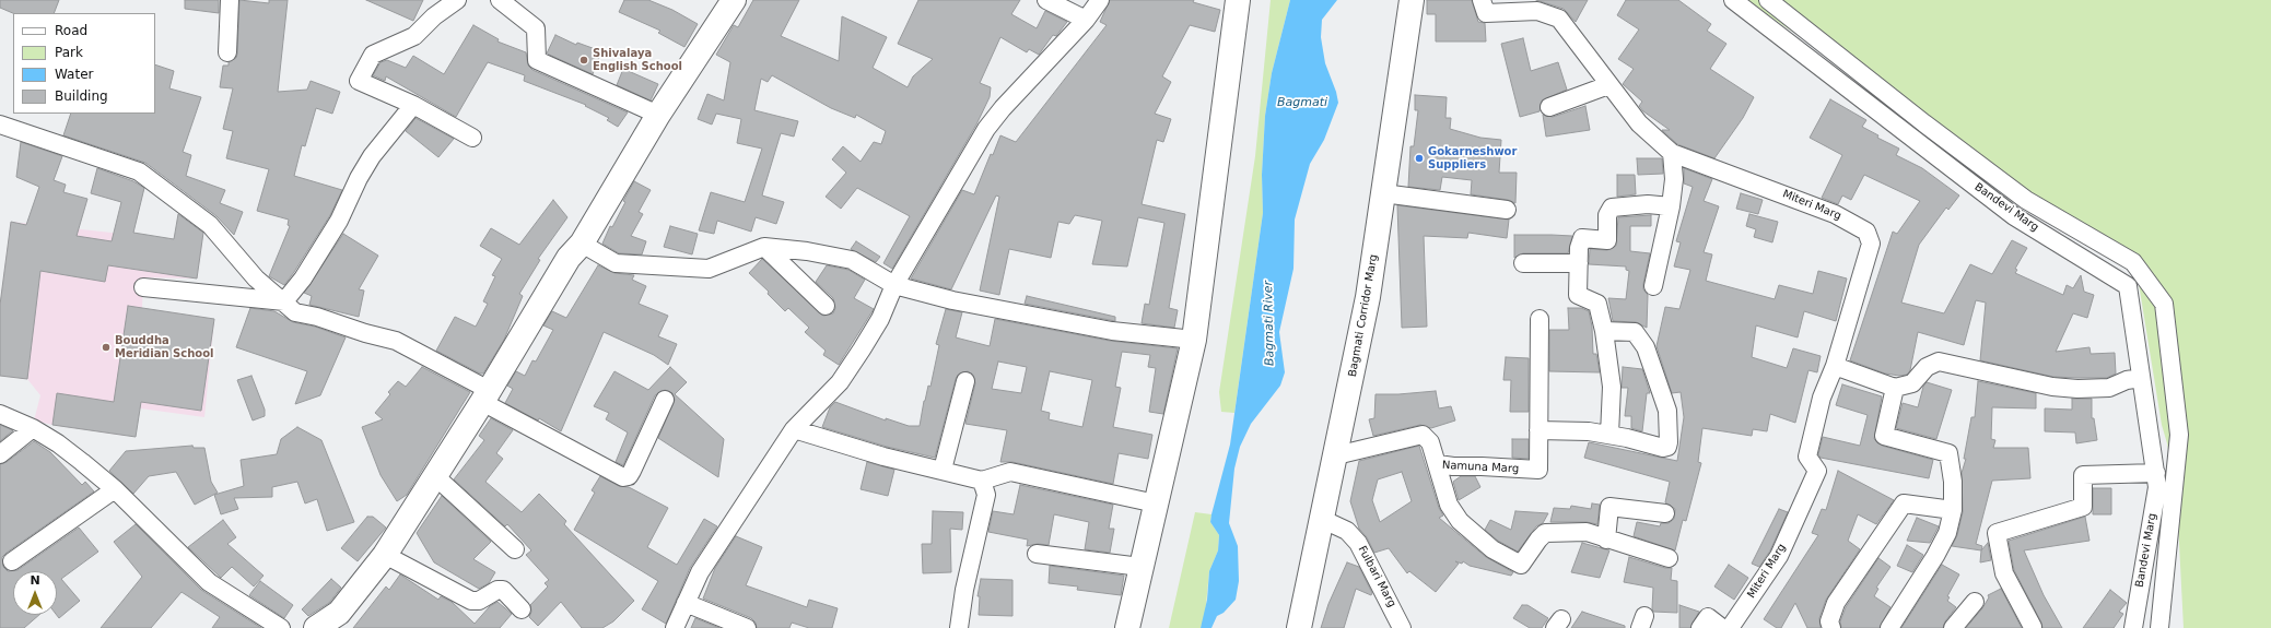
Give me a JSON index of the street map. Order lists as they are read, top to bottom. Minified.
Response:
{"streets":{"street":["Miteri Marg","Bandevi Marg","Bagmati Corridor Marg","Namuna Marg","Fulbari Marg"]},"crossings":[["Bagmati Corridor Marg","Fulbari Marg"]],"water":["Bagmati","Bagmati River"],"places":["Shivalaya English School","Gokarneshwor Suppliers","Bouddha Meridian School"],"legend":["Road","Park","Water","Building"],"north":"top"}
